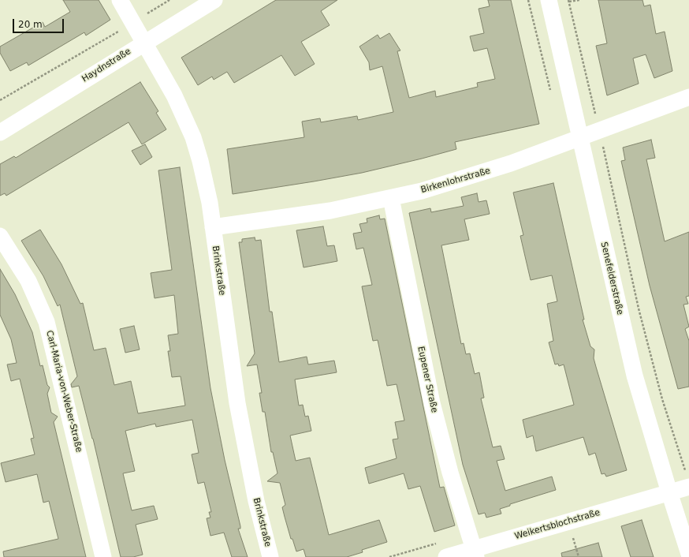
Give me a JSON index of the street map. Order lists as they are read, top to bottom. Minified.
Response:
{"streets":{"street":["Haydnstraße","Birkenlohrstraße","Brinkstraße","Senefelderstraße","Eupener Straße","Carl-Maria-von-Weber-Straße","Weikertsblochstraße"]},"crossings":[["Haydnstraße","Brinkstraße"],["Birkenlohrstraße","Brinkstraße"],["Birkenlohrstraße","Senefelderstraße"],["Birkenlohrstraße","Eupener Straße"],["Senefelderstraße","Weikertsblochstraße"],["Eupener Straße","Weikertsblochstraße"]],"scale_bar":"20 m"}
